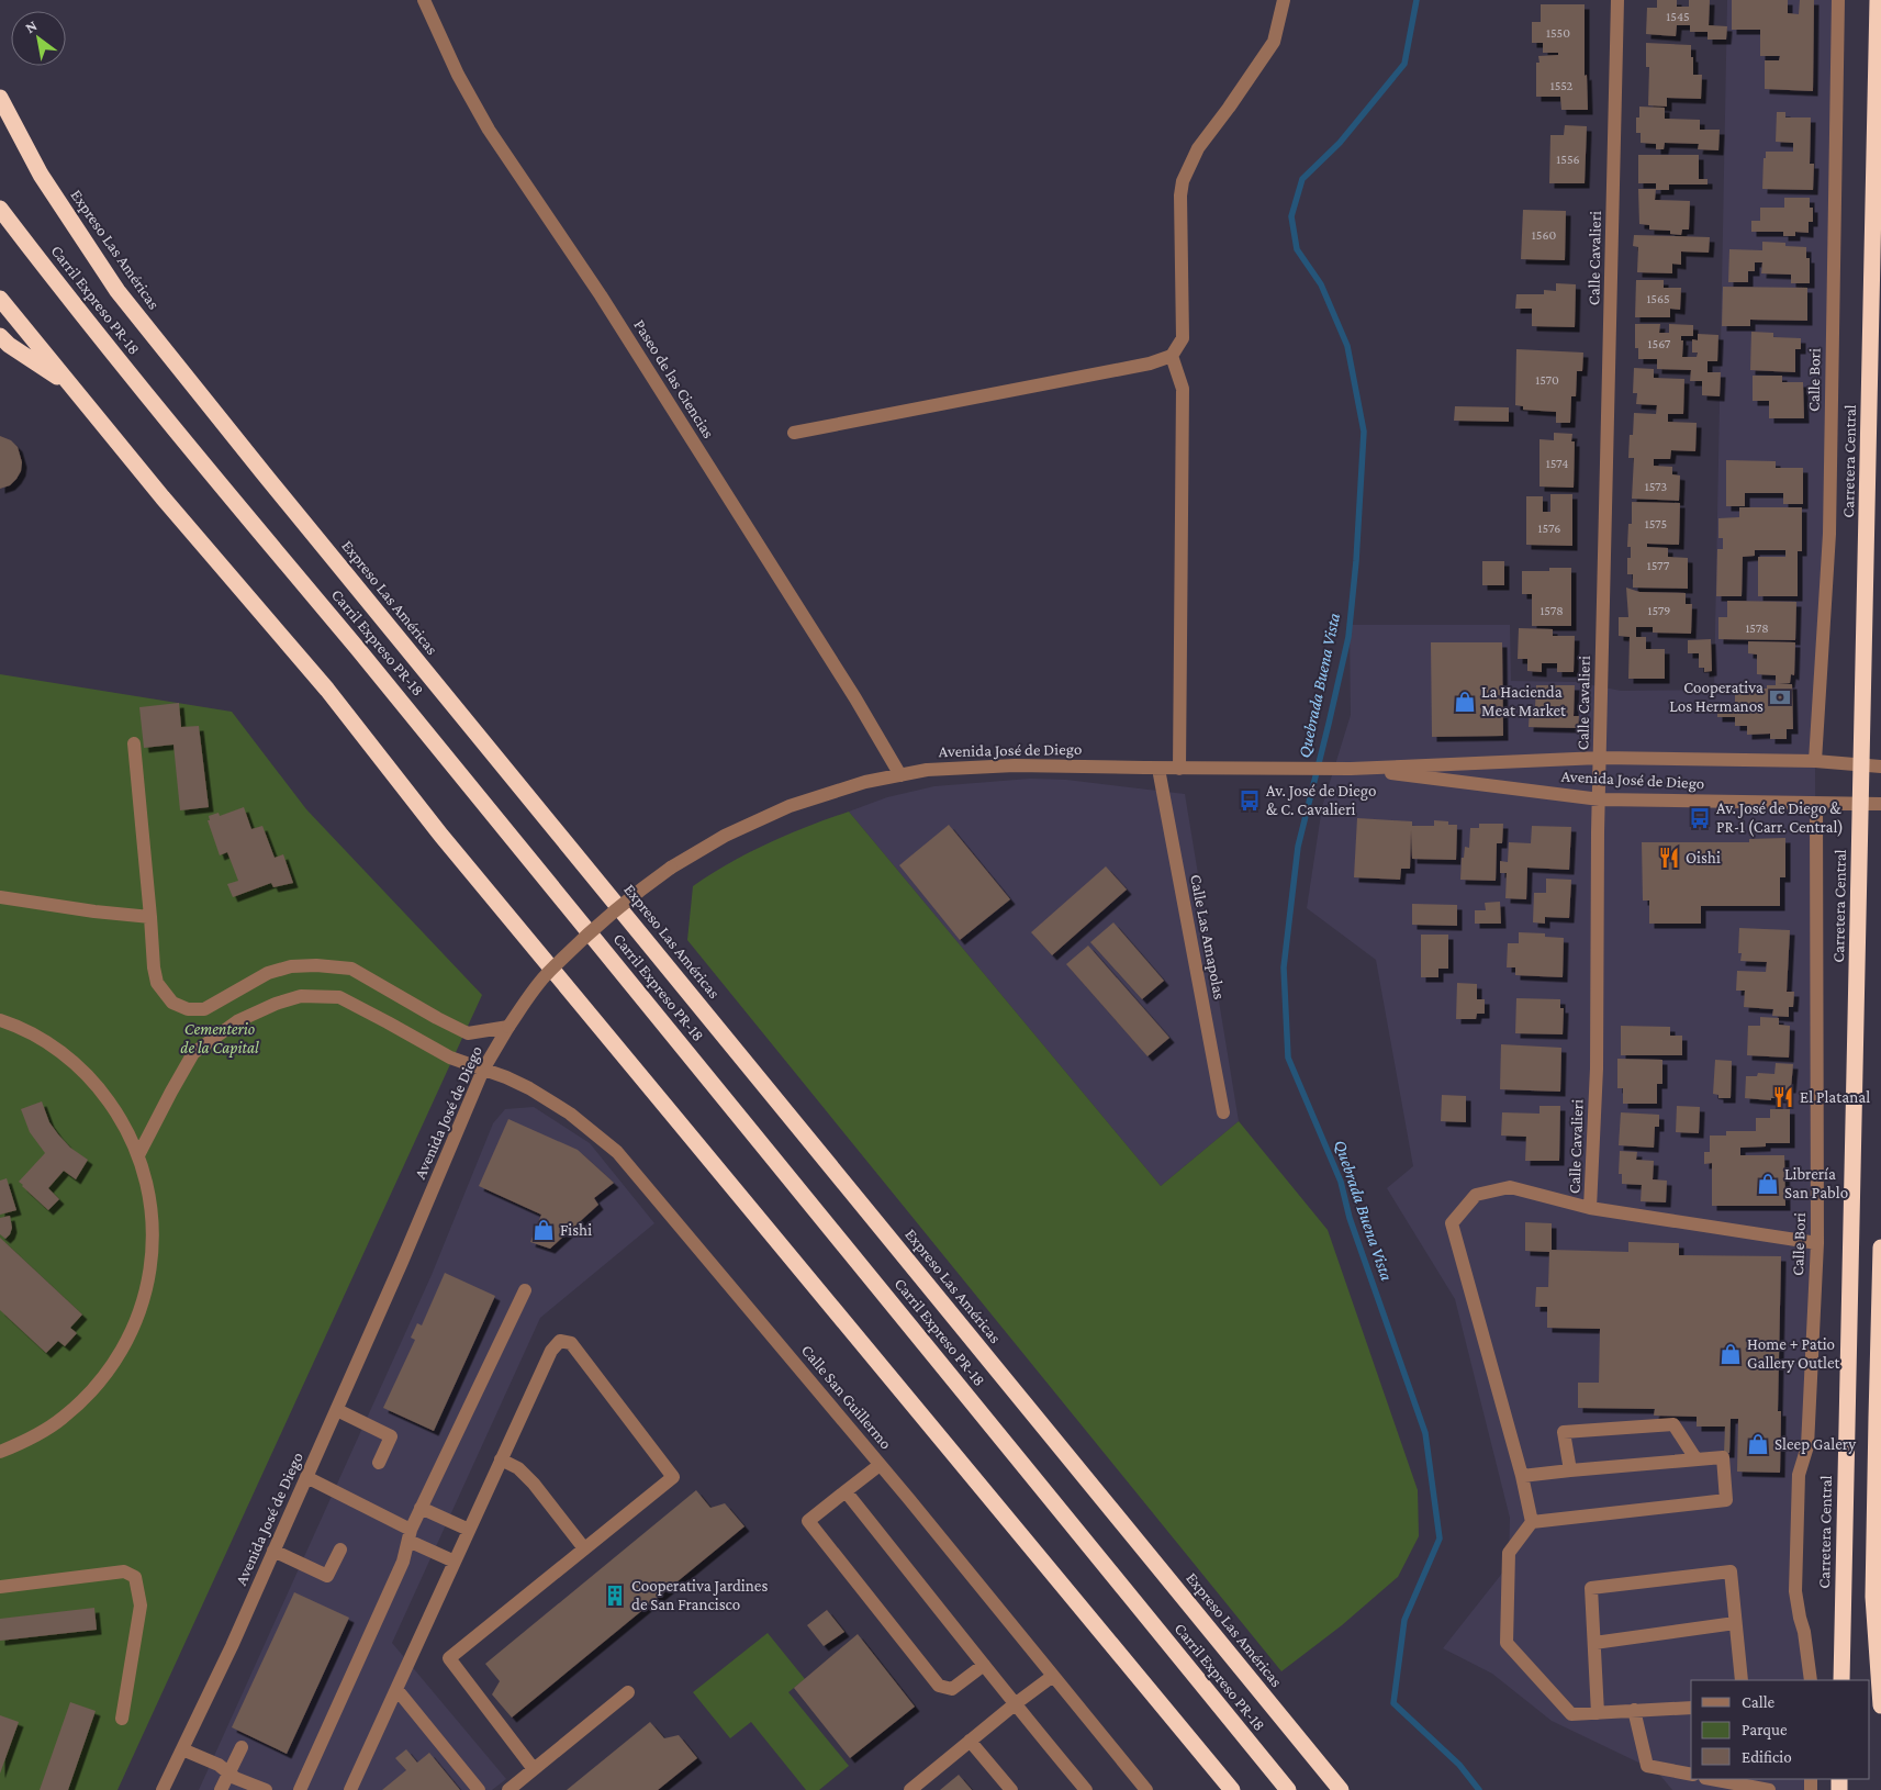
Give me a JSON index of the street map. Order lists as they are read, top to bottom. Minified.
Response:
{"streets":{"highway":["Expreso Las Américas","Carril Expreso PR-18","Carretera Central"],"street":["Calle Cavalieri","Paseo de las Ciencias","Calle Bori","Avenida José de Diego","Calle Las Amapolas","Calle San Guillermo"]},"crossings":[["Calle Cavalieri","Calle Bori"],["Calle Cavalieri","Avenida José de Diego"],["Paseo de las Ciencias","Avenida José de Diego"],["Calle Bori","Avenida José de Diego"],["Carretera Central","Avenida José de Diego"],["Avenida José de Diego","Calle Las Amapolas"],["Avenida José de Diego","Calle San Guillermo"]],"water":["Quebrada Buena Vista"],"parks":["Cementerio de la Capital"],"places":{"bank":["Cooperativa Los Hermanos"],"shop":["La Hacienda Meat Market","Librería San Pablo","Fishi","Home + Patio Gallery Outlet","Sleep Galery"],"bus stop":["Av. José de Diego & C. Cavalieri","Av. José de Diego & PR-1 (Carr. Central)"],"restaurant":["Oishi","El Platanal"],"building":["Cooperativa Jardines de San Francisco"]},"house_numbers":["1545","1550","1552","1556","1560","1565","1567","1570","1574","1573","1575","1576","1577","1578","1579","1578"],"legend":["Calle","Parque","Edificio"],"north":"top left"}
